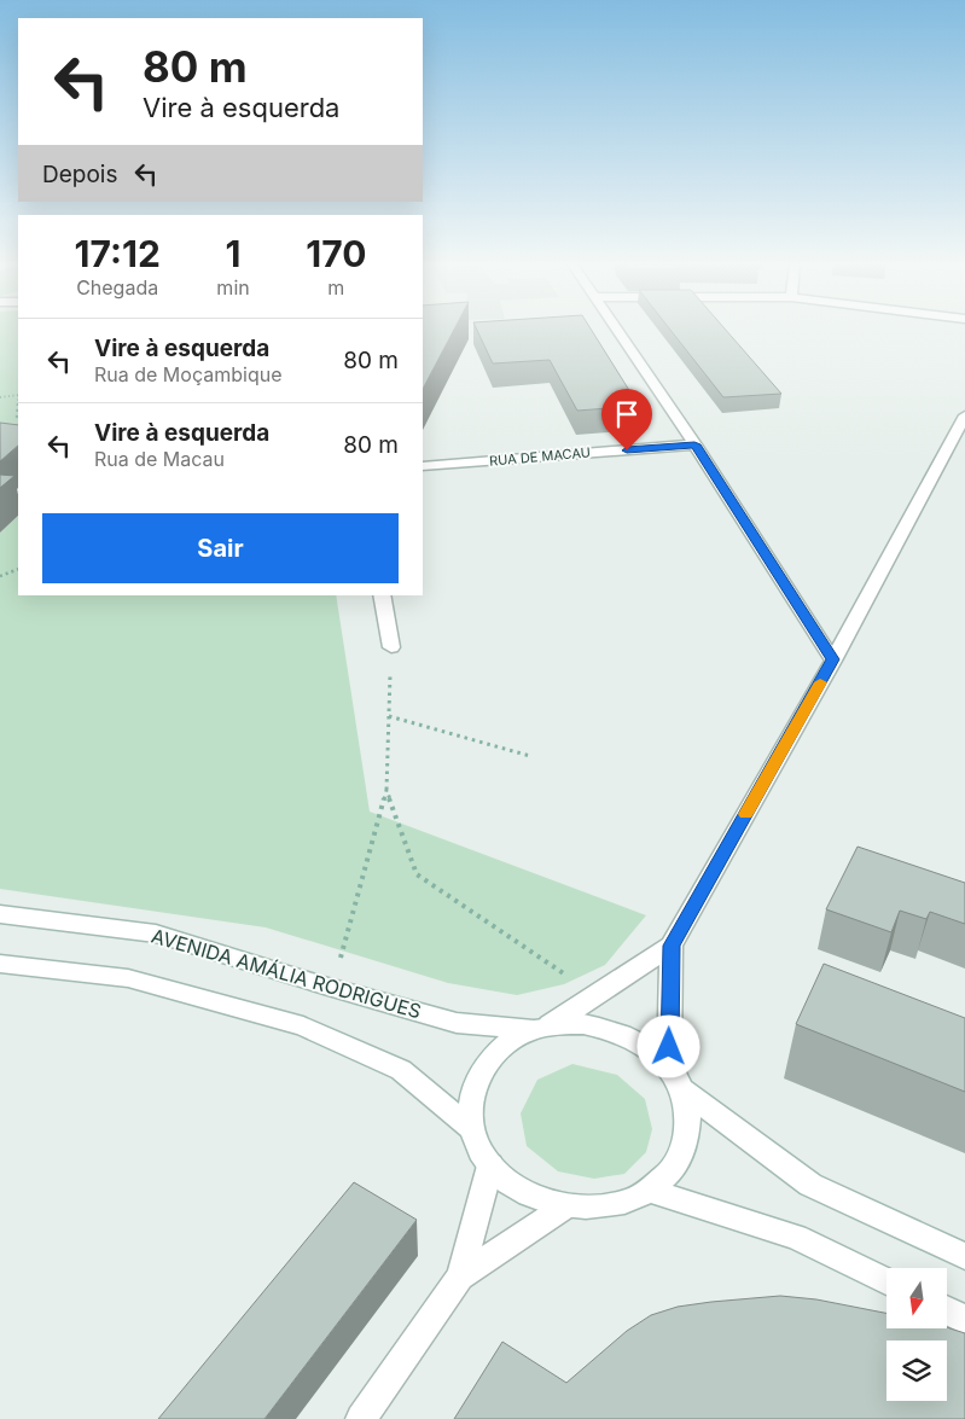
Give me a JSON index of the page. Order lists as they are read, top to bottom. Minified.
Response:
{"streets":{"street":["RUA DE MACAU","AVENIDA AMÁLIA RODRIGUES"]},"north":"bottom","page":{"turn":["80 m","Vire à esquerda"],"then":"Depois","eta":["17:12","Chegada","1","min","170","m"],"list":[{"name":"Vire à esquerda","note":"Rua de Moçambique","value":"80 m"},{"name":"Vire à esquerda","note":"Rua de Macau","value":"80 m"}],"buttons":"Sair"}}
